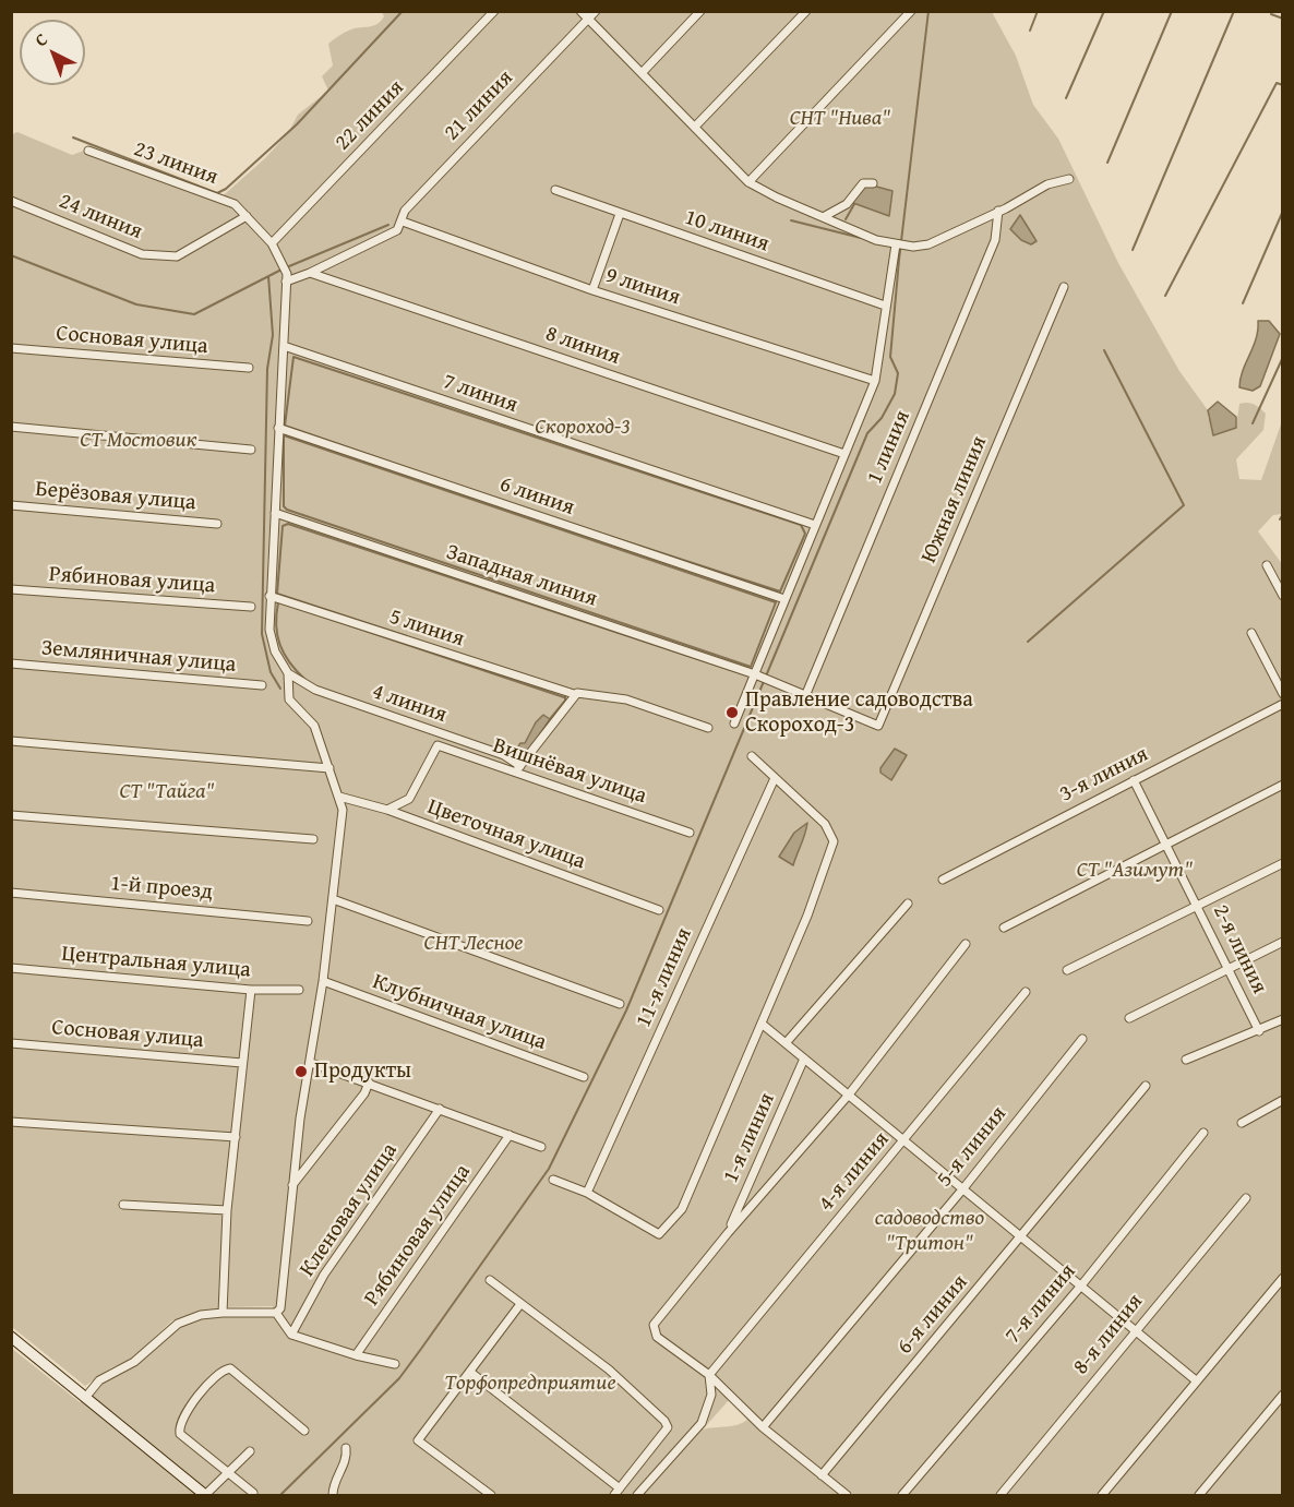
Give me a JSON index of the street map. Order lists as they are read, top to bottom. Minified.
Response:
{"streets":{"street":["21 линия","22 линия","23 линия","24 линия","10 линия","9 линия","Сосновая улица","8 линия","7 линия","1 линия","Берёзовая улица","6 линия","Южная линия","Западная линия","Рябиновая улица","5 линия","Земляничная улица","4 линия","Вишнёвая улица","3-я линия","Цветочная улица","1-й проезд","2-я линия","Центральная улица","11-я линия","Клубничная улица","1-я линия","5-я линия","4-я линия","Кленовая улица","7-я линия","6-я линия","8-я линия"]},"crossings":[["21 линия","9 линия"],["22 линия","23 линия"],["23 линия","24 линия"],["1 линия","Западная линия"],["Южная линия","Западная линия"],["4 линия","Вишнёвая улица"],["Вишнёвая улица","Цветочная улица"],["3-я линия","2-я линия"]],"parks":["СНТ \"Нива\"","Скороход-3","СТ Мостовик","СТ \"Тайга\"","СТ \"Азимут\"","СНТ Лесное","садоводство \"Тритон\"","Торфопредприятие"],"places":["Правление садоводства Скороход-3","Продукты"],"north":"top left"}
